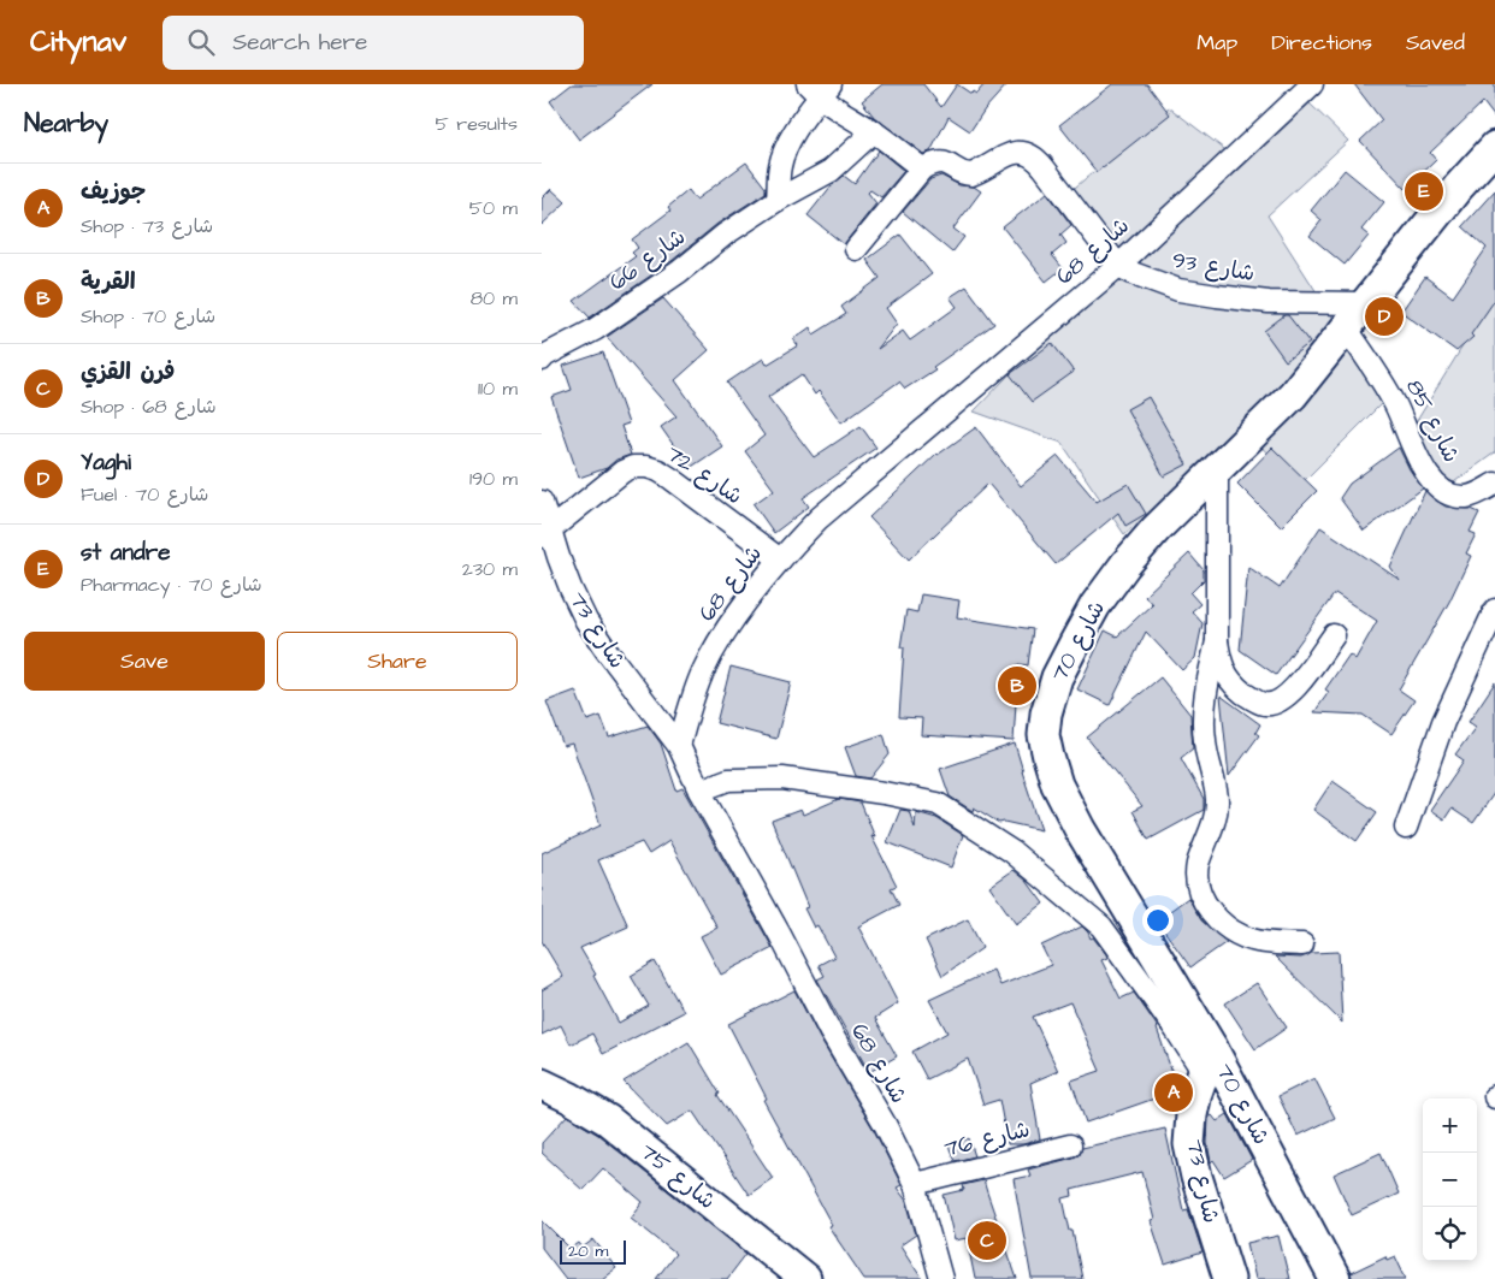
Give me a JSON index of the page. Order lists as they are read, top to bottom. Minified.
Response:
{"streets":{"street":["شارع 68","شارع 66","شارع 93","شارع 85","شارع 72","شارع 73","شارع 70","شارع 76","شارع 75"]},"crossings":[["شارع 68","شارع 93"],["شارع 68","شارع 72"],["شارع 68","شارع 73"],["شارع 68","شارع 76"],["شارع 93","شارع 70"],["شارع 85","شارع 70"],["شارع 72","شارع 73"],["شارع 73","شارع 70"]],"scale_bar":"20 m","page":{"header":"Citynav","search":"Search here","nav":["Map","Directions","Saved"],"heading":["Nearby","5 results"],"list":[{"mark":"A","name":"جوزيف","note":"Shop · شارع 73","value":"50 m"},{"mark":"B","name":"القرية","note":"Shop · شارع 70","value":"80 m"},{"mark":"C","name":"فرن القزي","note":"Shop · شارع 68","value":"110 m"},{"mark":"D","name":"Yaghi","note":"Fuel · شارع 70","value":"190 m"},{"mark":"E","name":"st andre","note":"Pharmacy · شارع 70","value":"230 m"}],"pins":["E","D","B","A","C"],"buttons":["Save","Share"],"map_buttons":["+","−"],"scale":"20 m"}}
